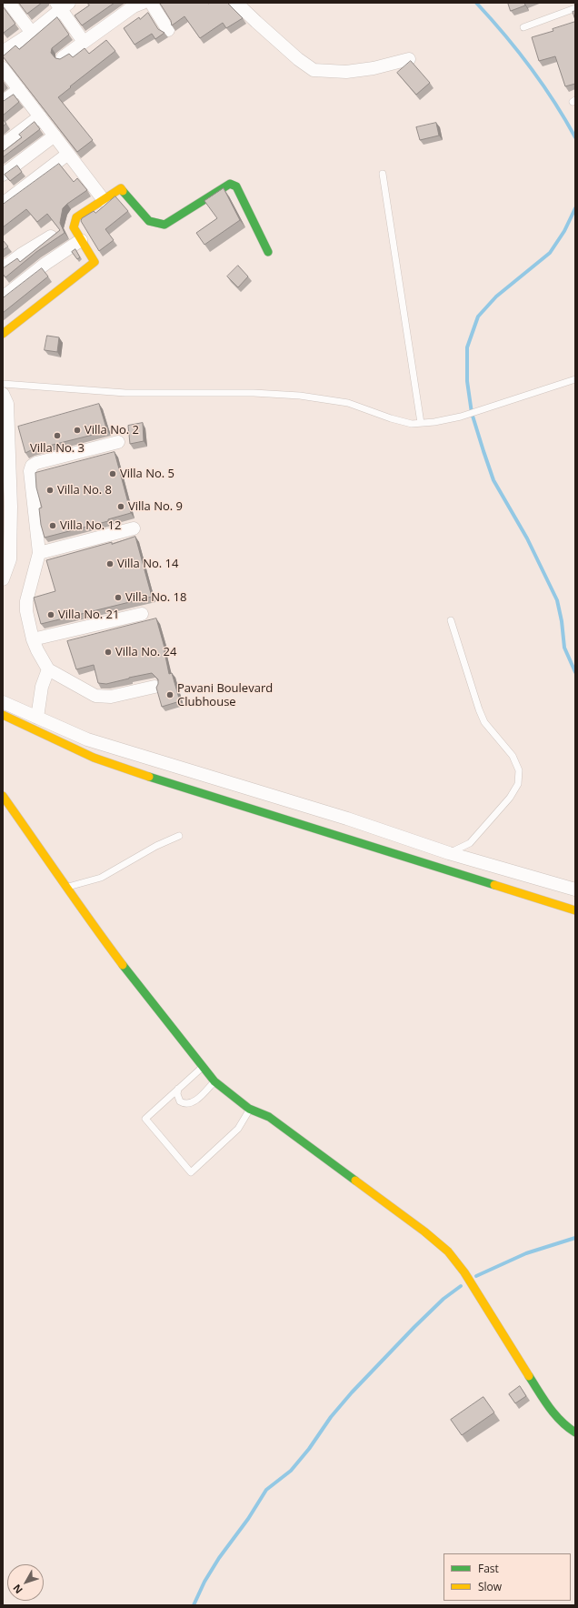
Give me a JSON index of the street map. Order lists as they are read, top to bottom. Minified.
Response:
{"places":["Villa No. 2","Villa No. 3","Villa No. 5","Villa No. 8","Villa No. 9","Villa No. 12","Villa No. 14","Villa No. 18","Villa No. 21","Villa No. 24","Pavani Boulevard Clubhouse"],"legend":["Fast","Slow"],"north":"bottom left"}
